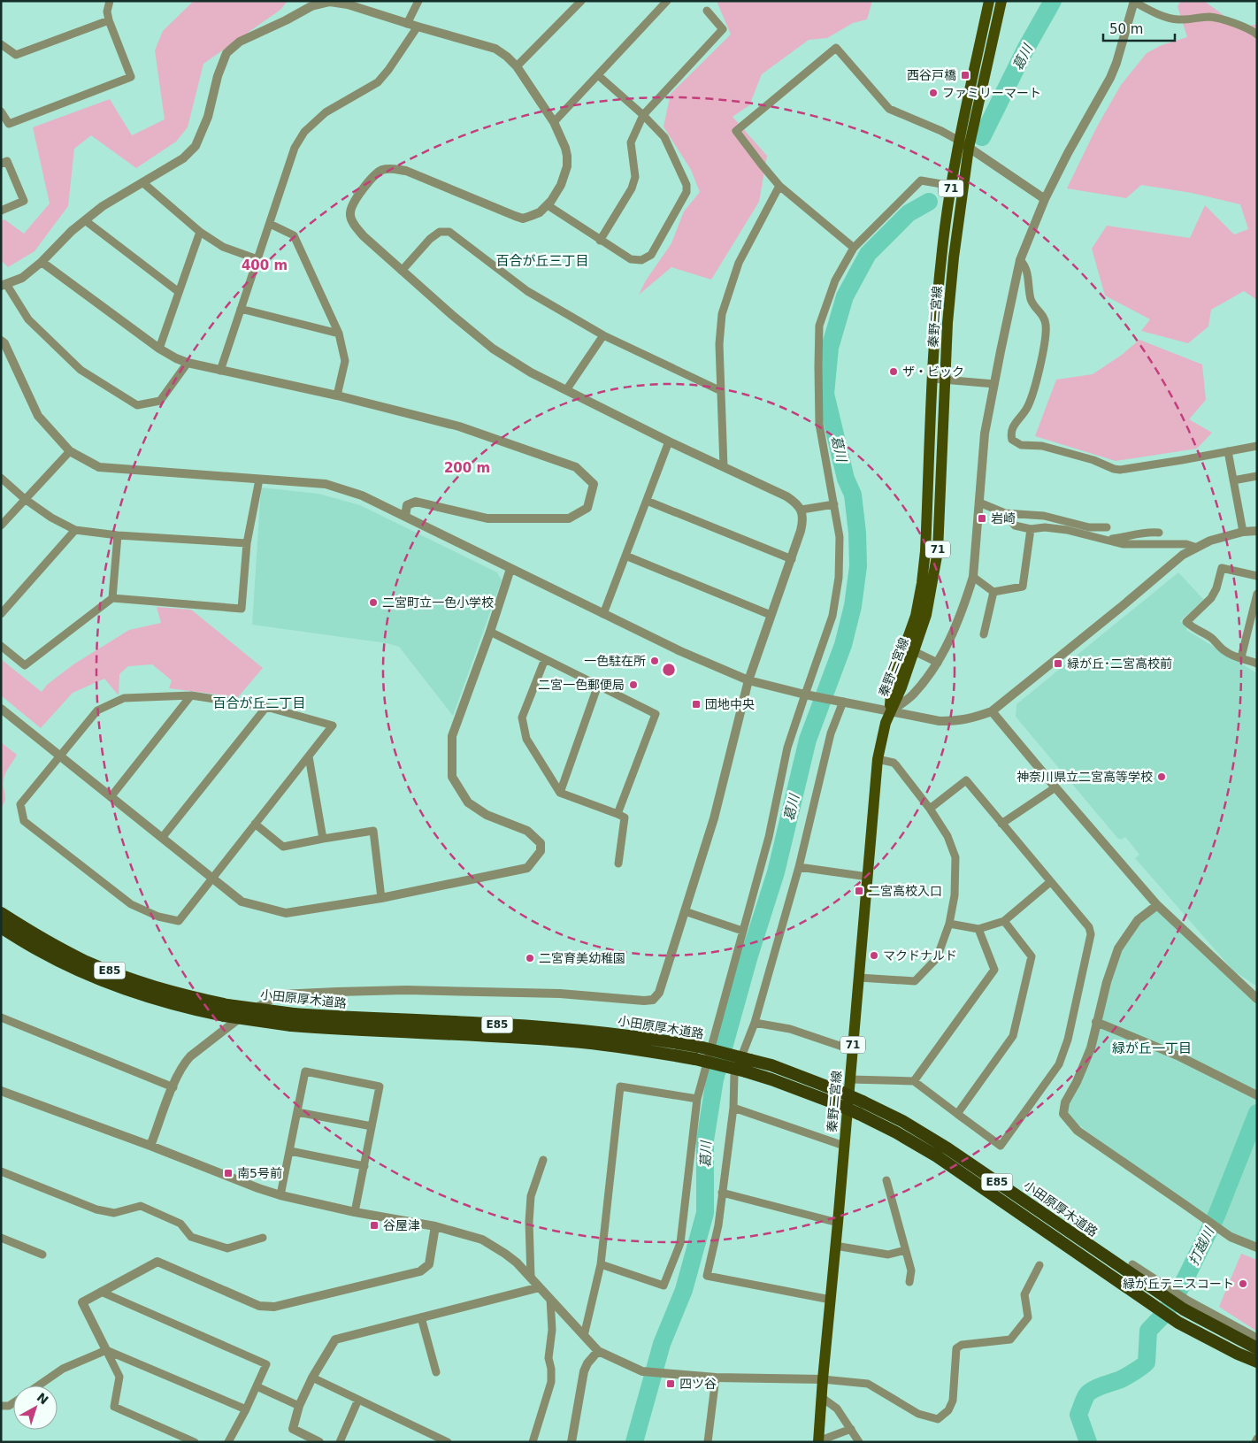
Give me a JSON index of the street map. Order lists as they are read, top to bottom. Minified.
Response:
{"streets":{"highway":["E85","小田原厚木道路"],"main road":["71","秦野二宮線"]},"districts":["百合が丘三丁目","百合が丘二丁目","緑が丘一丁目"],"water":["葛川","打越川"],"places":{"transit":["西谷戸橋","岩崎","緑が丘･二宮高校前","団地中央","二宮高校入口","南5号前","谷屋津","四ツ谷"],"other":["ファミリーマート","ザ・ビック","二宮町立一色小学校","一色駐在所","二宮一色郵便局","神奈川県立二宮高等学校","マクドナルド","二宮育美幼稚園","緑が丘テニスコート"]},"scale_bar":"50 m","north":"top right","rings":["400 m","200 m"]}
